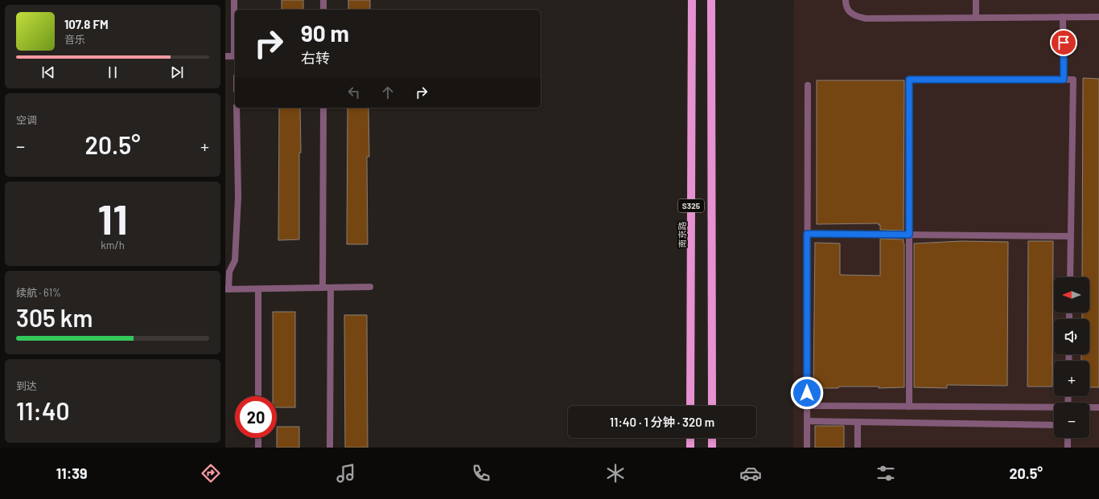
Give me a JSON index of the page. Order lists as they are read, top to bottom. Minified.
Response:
{"streets":{"main road":["S325","南京路"]},"north":"left","page":{"turn":["90 m","右转"],"song":["107.8 FM","音乐"],"tile":["空调",["11","km/h"],["续航 · 61%","305 km"],["到达","11:40"]],"heat":["−","20.5°","+"],"map_buttons":["+","−"],"limit":"20","trip":"11:40 · 1 分钟 · 320 m","tabs":["11:39","20.5°"]}}
